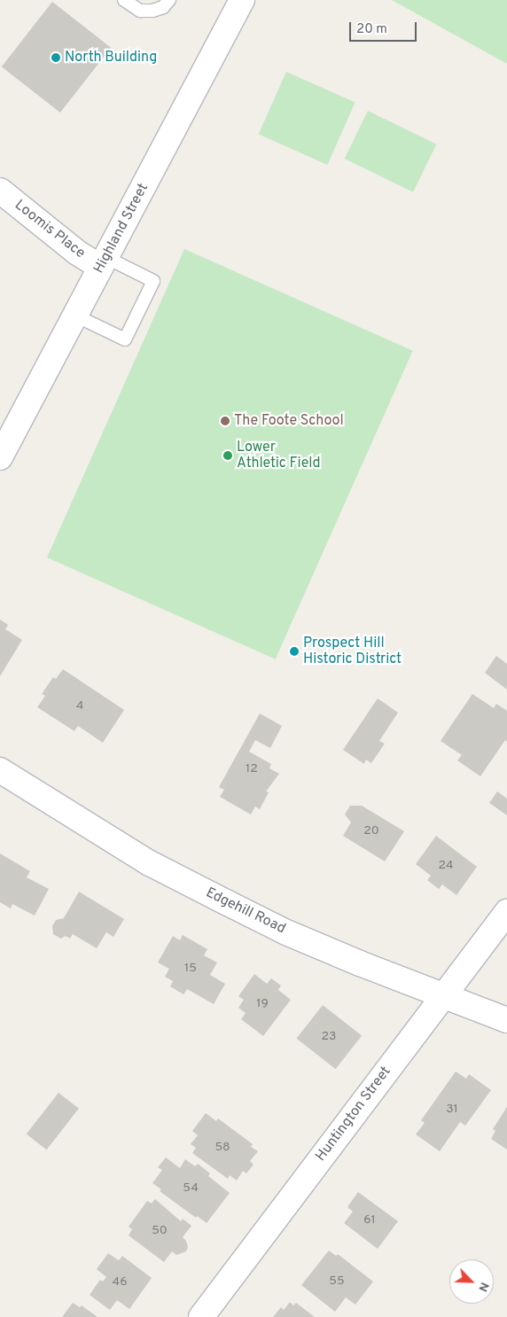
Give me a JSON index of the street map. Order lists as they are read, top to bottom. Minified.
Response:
{"streets":{"street":["Highland Street","Loomis Place","Edgehill Road","Huntington Street"]},"crossings":[["Highland Street","Loomis Place"],["Edgehill Road","Huntington Street"]],"places":["North Building","The Foote School","Lower Athletic Field","Prospect Hill Historic District"],"house_numbers":["4","12","20","24","15","19","23","31","58","54","61","50","55","46"],"scale_bar":"20 m","north":"bottom right"}
